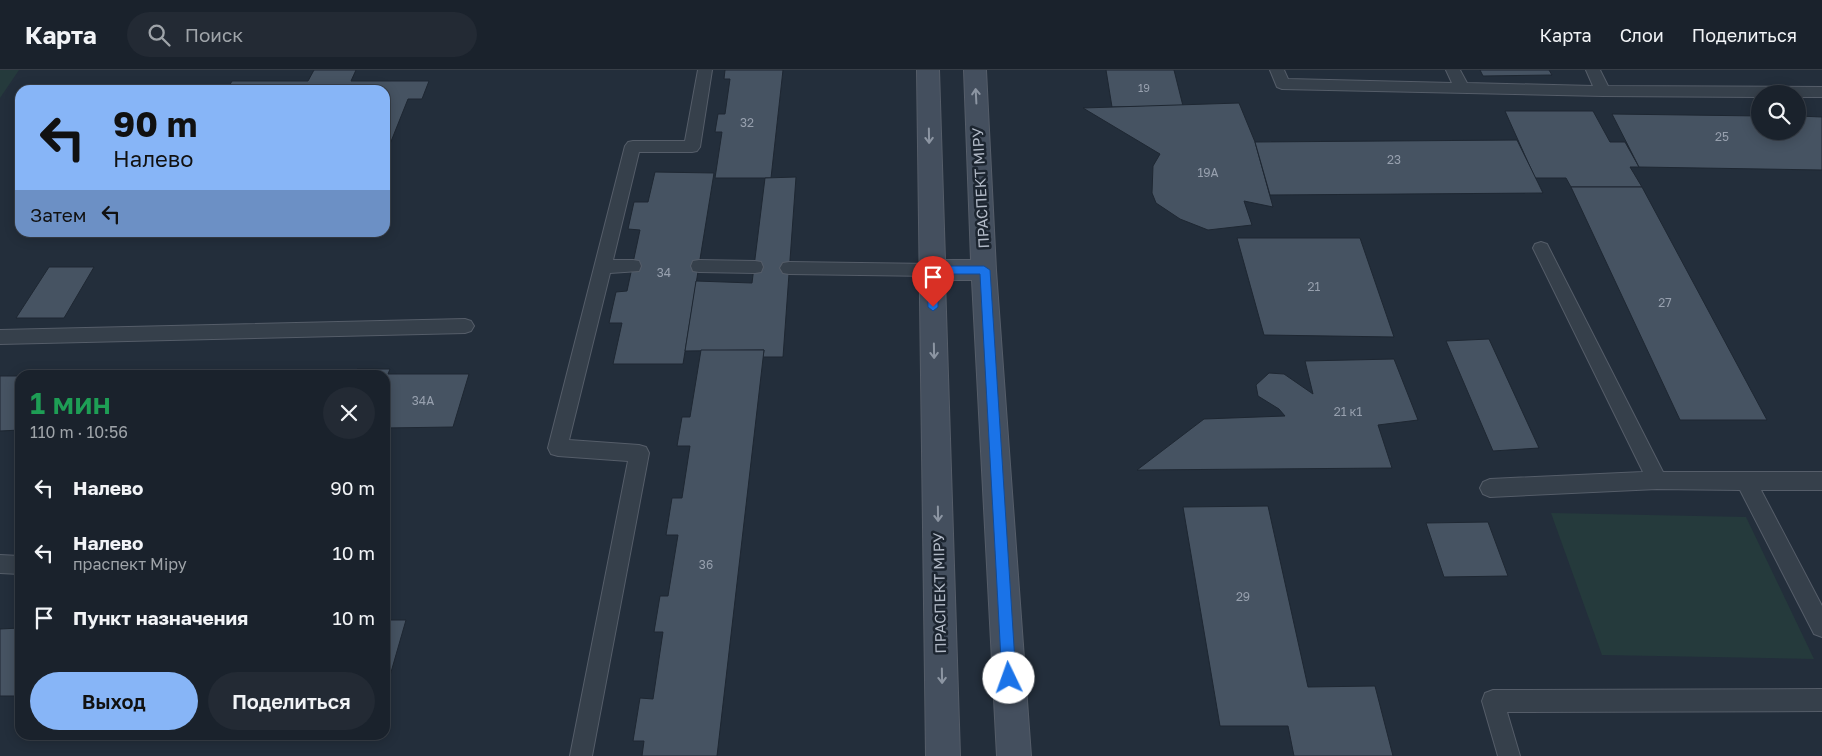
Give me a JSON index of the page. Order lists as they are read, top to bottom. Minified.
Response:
{"streets":{"main road":["ПРАСПЕКТ МІРУ"]},"house_numbers":["19","32","25","23","19А","34","21","27","34А","21 к1","36","29"],"page":{"header":"Карта","search":"Поиск","nav":["Карта","Слои","Поделиться"],"turn":["90 m","Налево"],"then":"Затем","heading":["1 мин","110 m · 10:56"],"list":[{"name":"Налево","value":"90 m"},{"name":"Налево","note":"праспект Міру","value":"10 m"},{"name":"Пункт назначения","value":"10 m"}],"buttons":["Выход","Поделиться"]}}
